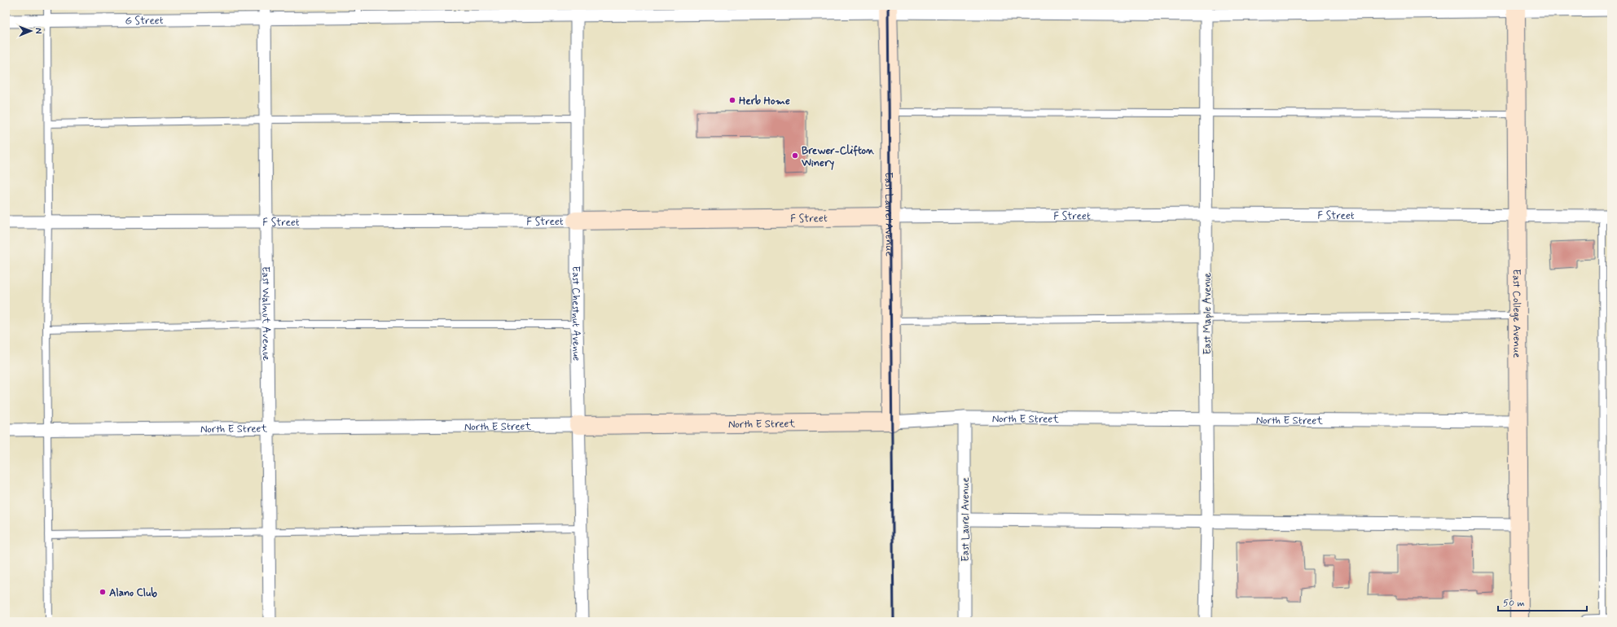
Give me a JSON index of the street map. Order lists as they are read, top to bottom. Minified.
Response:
{"streets":{"street":["G Street","East Laurel Avenue","F Street","East Walnut Avenue","East Chestnut Avenue","East Maple Avenue","East College Avenue","North E Street"]},"crossings":[["G Street","East Laurel Avenue"],["G Street","East Walnut Avenue"],["G Street","East Chestnut Avenue"],["G Street","East Maple Avenue"],["G Street","East College Avenue"],["East Laurel Avenue","F Street"],["East Laurel Avenue","North E Street"],["F Street","East Walnut Avenue"],["F Street","East Chestnut Avenue"],["F Street","East Maple Avenue"],["F Street","East College Avenue"],["East Walnut Avenue","North E Street"],["East Chestnut Avenue","North E Street"],["East Maple Avenue","North E Street"],["East College Avenue","North E Street"]],"places":["Herb Home","Brewer-Clifton Winery","Alano Club"],"scale_bar":"50 m","north":"right"}
